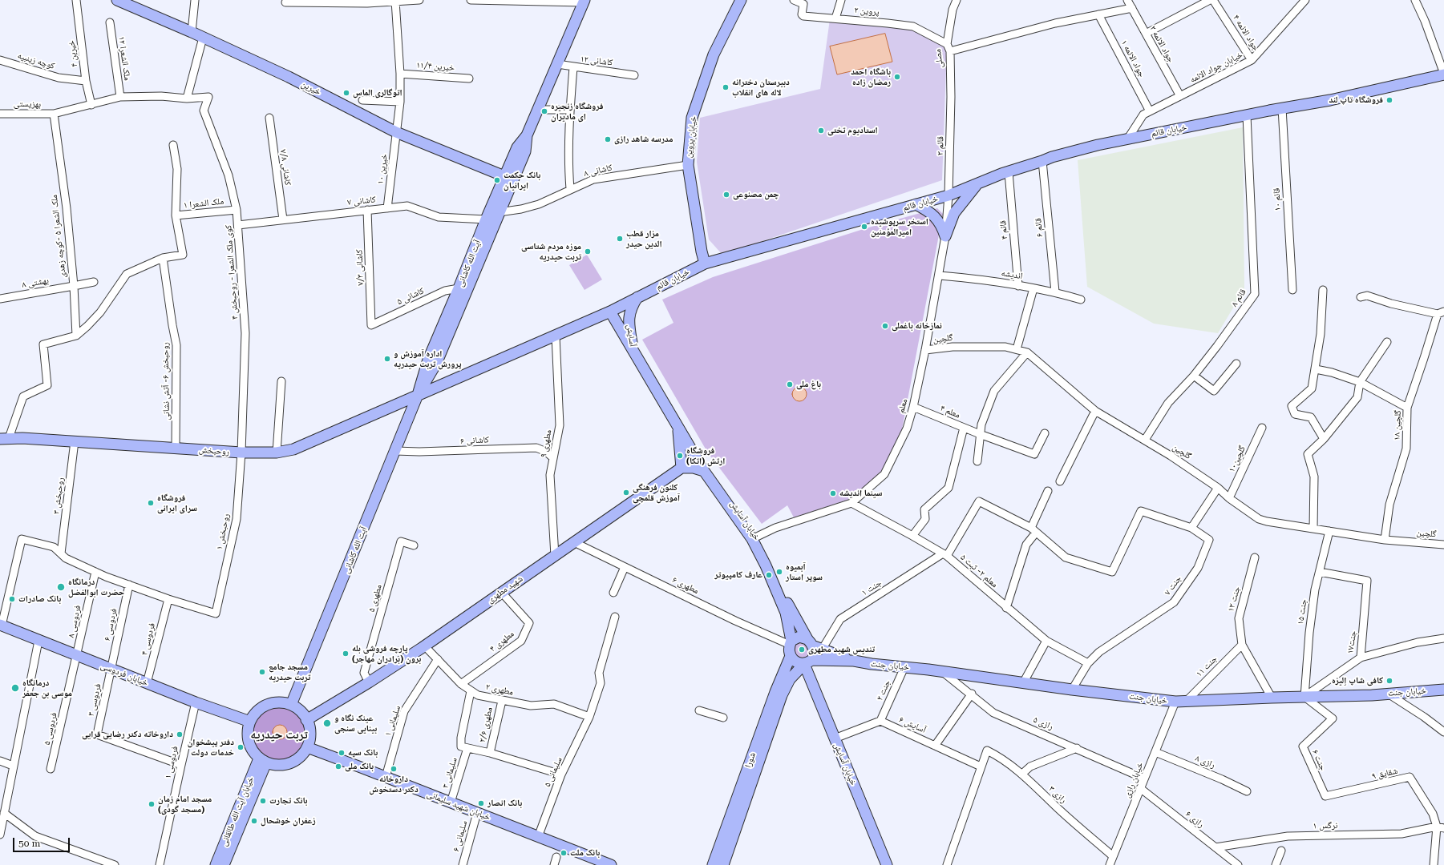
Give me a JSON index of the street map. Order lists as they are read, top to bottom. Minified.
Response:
{"streets":{"street":["پروین ۲","جواد الائمه ۴","جواد الائمه ۲","خیرین ۴","ملک الشعرا ۱۲","مصلی","جواد الائمه ۱","کوچه زینبیه","کاشانی ۱۲","خیرین ۱۱/۴","خیابان جواد الائمه","خیرین","بهزیستی","خیابان قائم","خیابان پروین","قائم ۳","کاشانی ۷/۸","خیرین ۱۰","کاشانی ۸","قائم ۱۰","کاشانی ۷","ملک الشعرا ۱","قائم ۶","قائم ۴","ملک الشعرا ۵ -کوچه زهدی","آیت الله کاشانی","کاشانی ۷/۳","کوی ملک الشعرا - روحبخش ۴","اندیشه","بهشتی ۸","کاشانی ۵","قائم ۸","آسایش","گلچین","روحبخش ۶- آتش نشانی","معلم","معلم ۴","گلچین ۱۸","کاشانی ۶","مطهری ۹","روحبخش","گلچین۱۰","روحبخش ۳","خیابان آسایش","روحبخش ۱","معلم ۲- ثبت ۵","مطهری ۶","جنت ۷","جنت ۱","شهید مطهری","مطهری ۵","جنت ۱۳","جنت ۱۵","فردوسی ۸","فردوسی ۶","فردوسی ۴","مطهری ۴","جنت۱۷","خیابان جنت","جنت ۱۱","خیابان فردوسی","مطهری ۲","جنت ۲","فردوسی ۳","سلیمانی ۱","رازی ۵","مطهری ۲/۶","آسایش ۶","فردوسی ۵","شورا","جنت ۶","رازی ۸","فردوسی ۱","سلیمانی ۵","سلیمانی ۳","شقایق ۹","خیابان رازی","رازی ۳","خیابان شهید سلیمانی","خیابان آیت الله طالقانی","رازی ۶","نرگس ۱","سلیمانی ۶"]},"crossings":[["پروین ۲","مصلی"],["جواد الائمه ۴","خیابان جواد الائمه"],["جواد الائمه ۲","خیابان جواد الائمه"],["خیرین ۴","کوچه زینبیه"],["خیرین ۴","بهزیستی"],["ملک الشعرا ۱۲","بهزیستی"],["مصلی","قائم ۳"],["جواد الائمه ۱","خیابان جواد الائمه"],["کاشانی ۱۲","آیت الله کاشانی"],["خیرین ۱۱/۴","خیرین ۱۰"],["خیابان جواد الائمه","خیابان قائم"],["خیرین","خیرین ۱۰"],["خیرین","آیت الله کاشانی"],["بهزیستی","ملک الشعرا ۵ -کوچه زهدی"],["بهزیستی","کوی ملک الشعرا - روحبخش ۴"],["خیابان قائم","خیابان پروین"],["خیابان قائم","قائم ۳"],["خیابان قائم","قائم ۱۰"],["خیابان قائم","قائم ۶"],["خیابان قائم","قائم ۴"],["خیابان قائم","آیت الله کاشانی"],["خیابان قائم","قائم ۸"],["خیابان قائم","آسایش"],["خیابان قائم","معلم"],["خیابان قائم","مطهری ۹"],["خیابان قائم","روحبخش"],["خیابان پروین","کاشانی ۸"],["قائم ۳","معلم"],["کاشانی ۷/۸","کاشانی ۷"],["خیرین ۱۰","کاشانی ۷"],["کاشانی ۸","آیت الله کاشانی"],["کاشانی ۷","آیت الله کاشانی"],["کاشانی ۷","کاشانی ۷/۳"],["کاشانی ۷","کوی ملک الشعرا - روحبخش ۴"],["ملک الشعرا ۱","کوی ملک الشعرا - روحبخش ۴"],["ملک الشعرا ۱","روحبخش ۶- آتش نشانی"],["قائم ۶","اندیشه"],["قائم ۴","اندیشه"],["ملک الشعرا ۵ -کوچه زهدی","بهشتی ۸"],["آیت الله کاشانی","کاشانی ۵"],["آیت الله کاشانی","کاشانی ۶"],["آیت الله کاشانی","روحبخش"],["آیت الله کاشانی","شهید مطهری"],["آیت الله کاشانی","خیابان فردوسی"],["آیت الله کاشانی","خیابان شهید سلیمانی"],["آیت الله کاشانی","خیابان آیت الله طالقانی"],["کاشانی ۷/۳","کاشانی ۵"],["کوی ملک الشعرا - روحبخش ۴","روحبخش"],["کوی ملک الشعرا - روحبخش ۴","روحبخش ۱"],["اندیشه","معلم"],["قائم ۸","گلچین"],["آسایش","خیابان آسایش"],["گلچین","معلم"],["گلچین","گلچین ۱۸"],["گلچین","گلچین۱۰"],["گلچین","جنت ۱۵"],["روحبخش ۶- آتش نشانی","روحبخش"],["معلم","معلم ۴"],["معلم","خیابان آسایش"],["معلم","معلم ۲- ثبت ۵"],["کاشانی ۶","مطهری ۹"],["مطهری ۹","شهید مطهری"],["روحبخش","روحبخش ۳"],["روحبخش","روحبخش ۱"],["خیابان آسایش","مطهری ۶"],["خیابان آسایش","جنت ۱"],["خیابان آسایش","شهید مطهری"],["خیابان آسایش","خیابان جنت"],["خیابان آسایش","شورا"],["روحبخش ۱","فردوسی ۴"],["معلم ۲- ثبت ۵","جنت ۷"],["معلم ۲- ثبت ۵","جنت ۱"],["مطهری ۶","جنت ۱"],["مطهری ۶","شهید مطهری"],["مطهری ۶","خیابان جنت"],["مطهری ۶","شورا"],["جنت ۷","خیابان جنت"],["جنت ۱","خیابان جنت"],["جنت ۱","شورا"],["شهید مطهری","مطهری ۵"],["شهید مطهری","مطهری ۴"],["شهید مطهری","خیابان فردوسی"],["شهید مطهری","مطهری ۲"],["شهید مطهری","خیابان شهید سلیمانی"],["شهید مطهری","خیابان آیت الله طالقانی"],["جنت ۱۳","خیابان جنت"],["جنت ۱۳","جنت ۱۱"],["جنت ۱۵","جنت۱۷"],["جنت ۱۵","خیابان جنت"],["جنت ۱۵","جنت ۶"],["فردوسی ۸","خیابان فردوسی"],["فردوسی ۸","فردوسی ۵"],["فردوسی ۶","خیابان فردوسی"],["فردوسی ۶","فردوسی ۳"],["فردوسی ۴","خیابان فردوسی"],["مطهری ۴","مطهری ۲"],["جنت۱۷","خیابان جنت"],["جنت۱۷","جنت ۶"],["خیابان جنت","جنت ۱۱"],["خیابان جنت","جنت ۲"],["خیابان جنت","رازی ۵"],["خیابان جنت","شورا"],["خیابان جنت","جنت ۶"],["خیابان جنت","خیابان رازی"],["جنت ۱۱","خیابان رازی"],["خیابان فردوسی","فردوسی ۳"],["خیابان فردوسی","فردوسی ۵"],["خیابان فردوسی","فردوسی ۱"],["خیابان فردوسی","خیابان شهید سلیمانی"],["خیابان فردوسی","خیابان آیت الله طالقانی"],["مطهری ۲","سلیمانی ۱"],["مطهری ۲","مطهری ۲/۶"],["مطهری ۲","سلیمانی ۵"],["جنت ۲","آسایش ۶"],["فردوسی ۳","فردوسی ۱"],["سلیمانی ۱","خیابان شهید سلیمانی"],["رازی ۵","خیابان رازی"],["آسایش ۶","رازی ۳"],["جنت ۶","شقایق ۹"],["رازی ۸","خیابان رازی"],["سلیمانی ۵","خیابان شهید سلیمانی"],["سلیمانی ۳","خیابان شهید سلیمانی"],["شقایق ۹","نرگس ۱"],["خیابان رازی","رازی ۳"],["خیابان رازی","رازی ۶"],["خیابان شهید سلیمانی","خیابان آیت الله طالقانی"],["خیابان شهید سلیمانی","سلیمانی ۶"],["رازی ۶","نرگس ۱"]],"districts":["تربت حیدریه"],"places":["باشگاه احمد رمضان زاده","دبیرستان دخترانه لاله های انقلاب","اتوگالری الماس","فروشگاه تاپ لند","فروشگاه زنجیره ای مادیران","استادیوم تختی","مدرسه شاهد رازی","بانک حکمت ایرانیان","چمن مصنوعی","استخر سرپوشیده امیرالمؤمنین","مزار قطب الدین حیدر","موزه مردم شتاسی تربت حیدریه","نمازخانه باغملی","اداره آموزش و پرورش تربت حیدریه","باغ ملی","فروشگاه ارتش (اتکا)","کلنون فرهنگی آموزش قلمچی","سینما اندیشه","فروشگاه سرای ایرانی","آبمیوه سوپر استار","عارف کامپیوتر","درمانگاه حضرت ابوالفضل","بانک صادرات","تندیس شهید مطهری","پارچه فروشی بله برون (برادران مهاجر)","مسجد جامع تربت حیدریه","کافی شاپ اِلیزه","درمانگاه موسی بن جعفر","عینک نگاه و بینایی سنجی","داروخاته دکتر رضایی قرایی","دفتر پیشخوان خدمات دولت","بانک سپه","بانک ملی","داروخانه دکتر دستخوش","بانک تجارت","بانک انصار","مسجد امام زمان (مسجد گودی)","زعفران خوشحال","بانک ملت"],"scale_bar":"50 m"}
